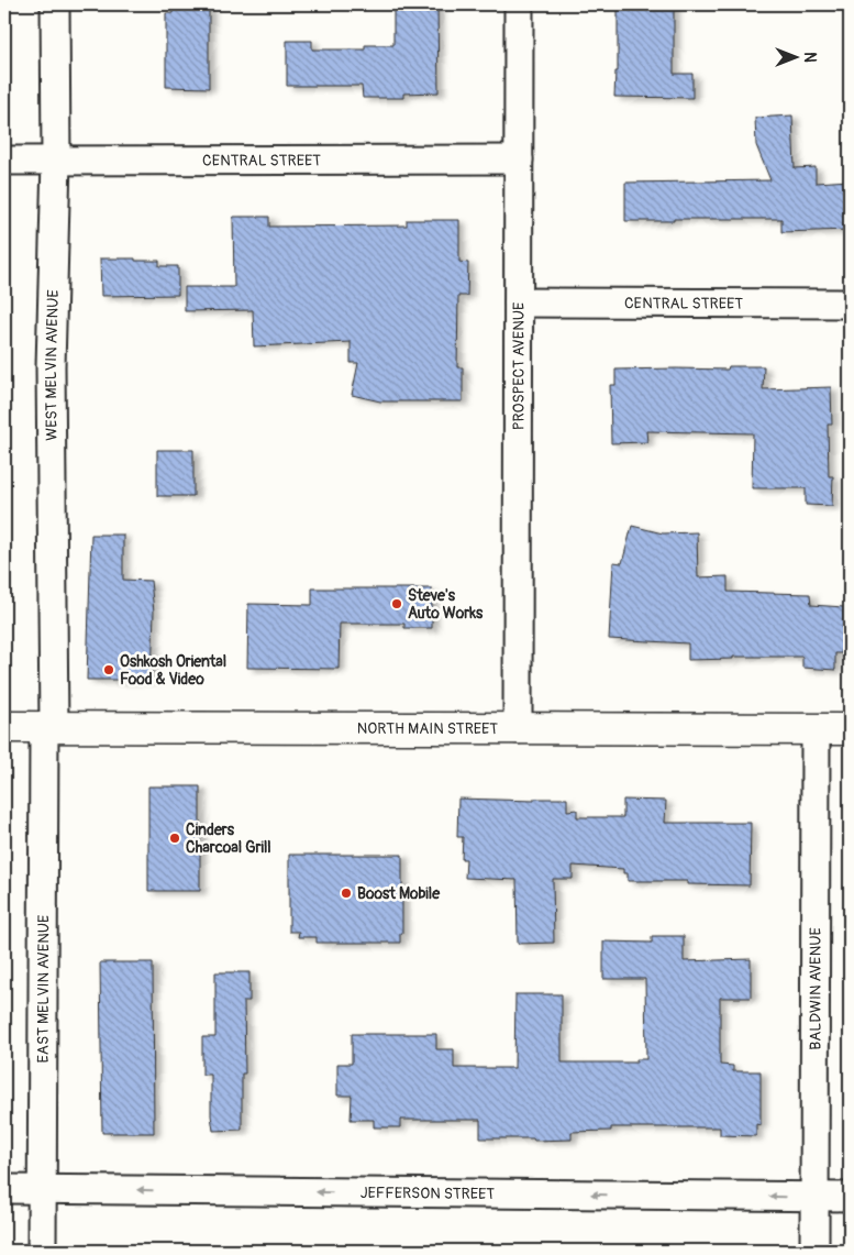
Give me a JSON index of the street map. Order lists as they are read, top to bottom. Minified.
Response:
{"streets":{"main road":["NORTH MAIN STREET"],"street":["CENTRAL STREET","WEST MELVIN AVENUE","PROSPECT AVENUE","EAST MELVIN AVENUE","BALDWIN AVENUE","JEFFERSON STREET"]},"crossings":[["CENTRAL STREET","WEST MELVIN AVENUE"],["CENTRAL STREET","PROSPECT AVENUE"],["WEST MELVIN AVENUE","NORTH MAIN STREET"],["WEST MELVIN AVENUE","EAST MELVIN AVENUE"],["PROSPECT AVENUE","NORTH MAIN STREET"],["NORTH MAIN STREET","EAST MELVIN AVENUE"],["NORTH MAIN STREET","BALDWIN AVENUE"],["EAST MELVIN AVENUE","JEFFERSON STREET"],["BALDWIN AVENUE","JEFFERSON STREET"]],"one_way":["JEFFERSON STREET"],"places":["Steve's Auto Works","Oshkosh Oriental Food & Video","Cinders Charcoal Grill","Boost Mobile"],"north":"right"}
